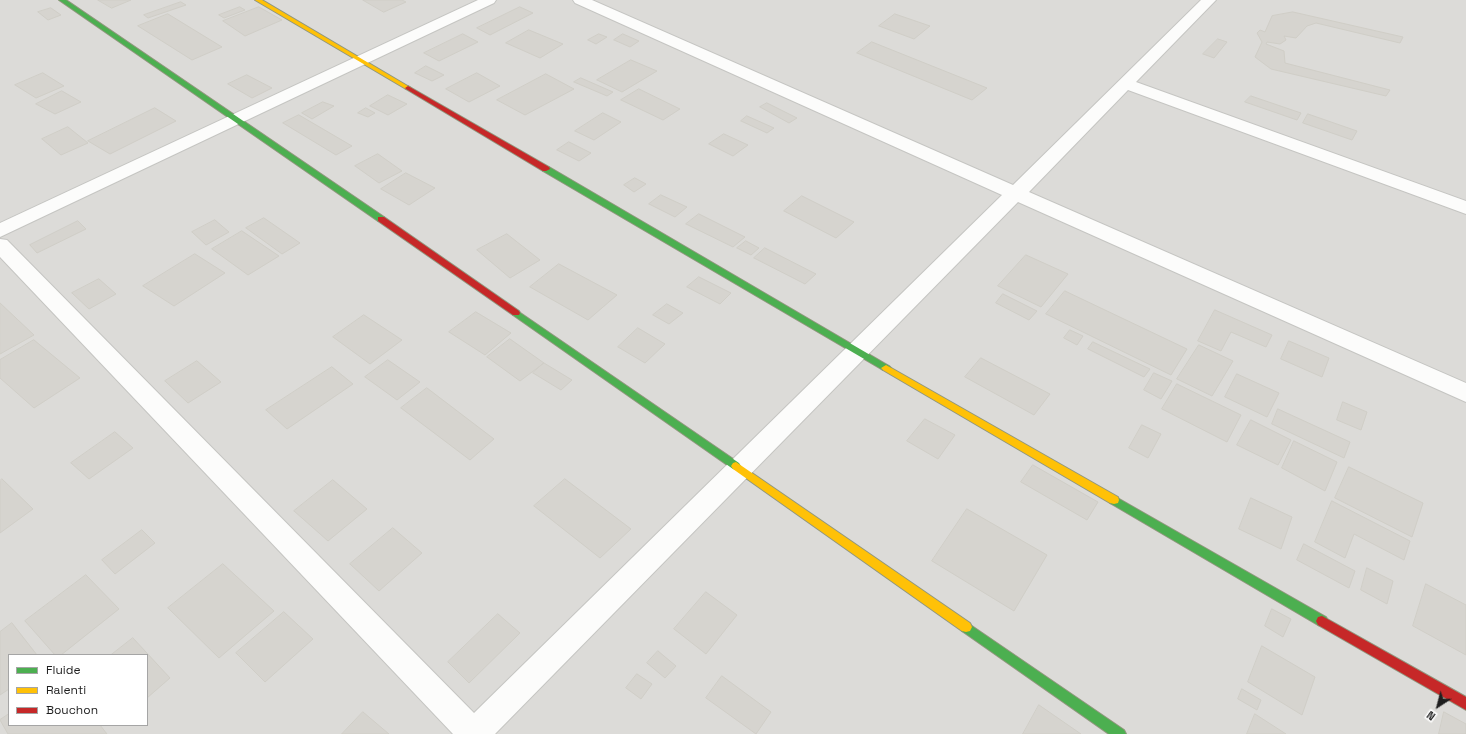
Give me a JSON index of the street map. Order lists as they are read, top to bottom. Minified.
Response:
{"legend":["Fluide","Ralenti","Bouchon"],"north":"bottom left"}
